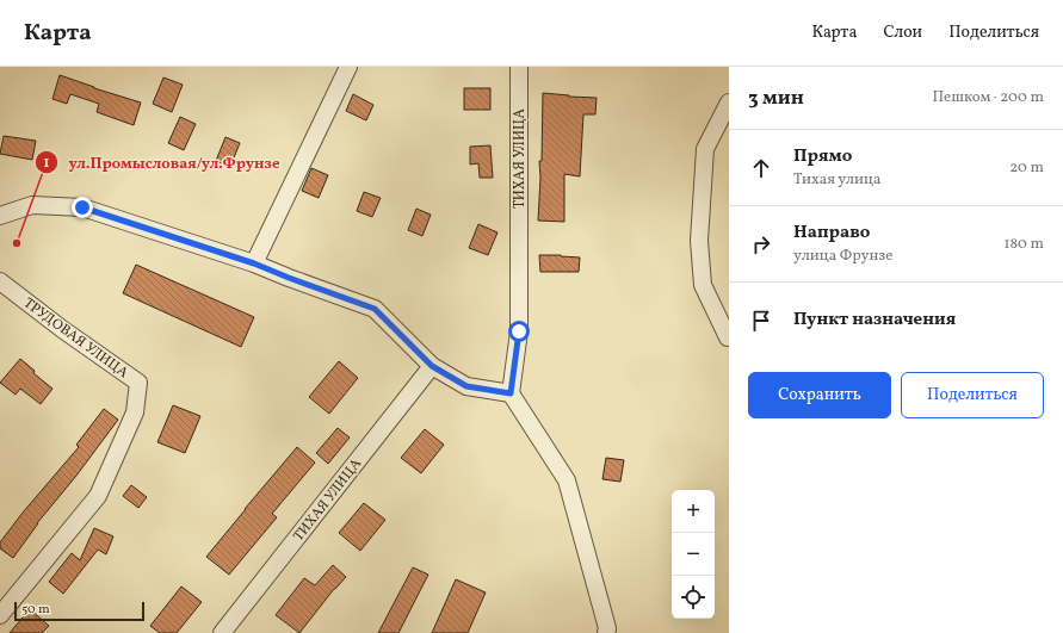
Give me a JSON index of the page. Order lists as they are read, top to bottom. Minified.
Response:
{"streets":{"street":["ТИХАЯ УЛИЦА","ТРУДОВАЯ УЛИЦА"]},"places":["ул.Промысловая/ул.Фрунзе"],"scale_bar":"50 m","page":{"header":"Карта","nav":["Карта","Слои","Поделиться"],"heading":["3 мин","Пешком · 200 m"],"list":[["Прямо","Тихая улица","20 m"],["Направо","улица Фрунзе","180 m"],"Пункт назначения"],"buttons":["Сохранить","Поделиться"],"map_buttons":["+","−"],"scale":"50 m"}}
